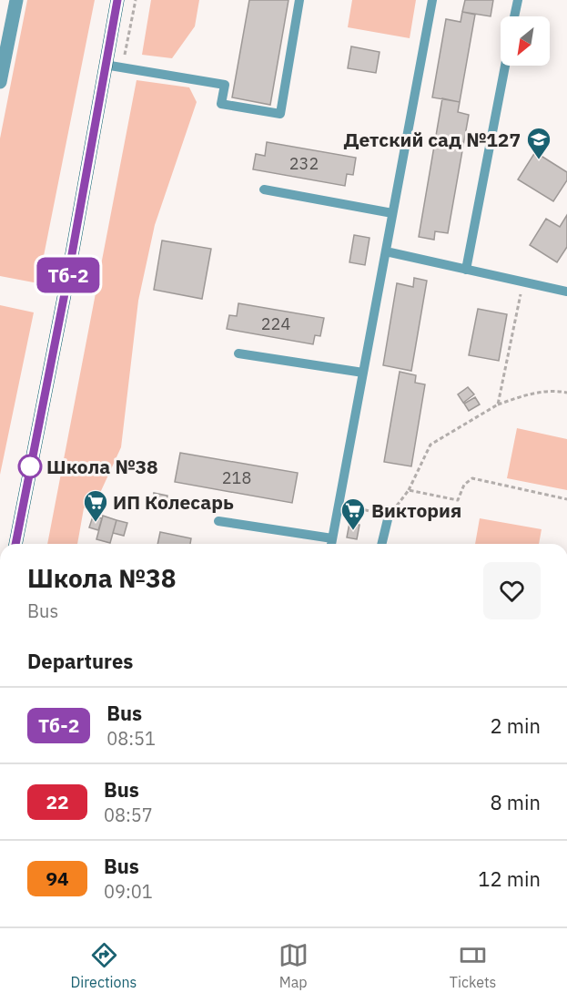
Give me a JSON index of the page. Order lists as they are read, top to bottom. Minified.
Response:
{"places":{"school or university":["Детский сад №127"],"other":["Школа №38"],"supermarket":["ИП Колесарь","Виктория"]},"lines":["bus line Тб-2"],"house_numbers":["232","224","218"],"north":"bottom left","page":{"on_map":"Тб-2","heading":[["Школа №38","Bus"],"Departures"],"list":[{"mark":"Тб-2","name":"Bus","note":"08:51","value":"2 min"},{"mark":"22","name":"Bus","note":"08:57","value":"8 min"},{"mark":"94","name":"Bus","note":"09:01","value":"12 min"}],"tabs":["Directions","Map","Tickets"]}}
